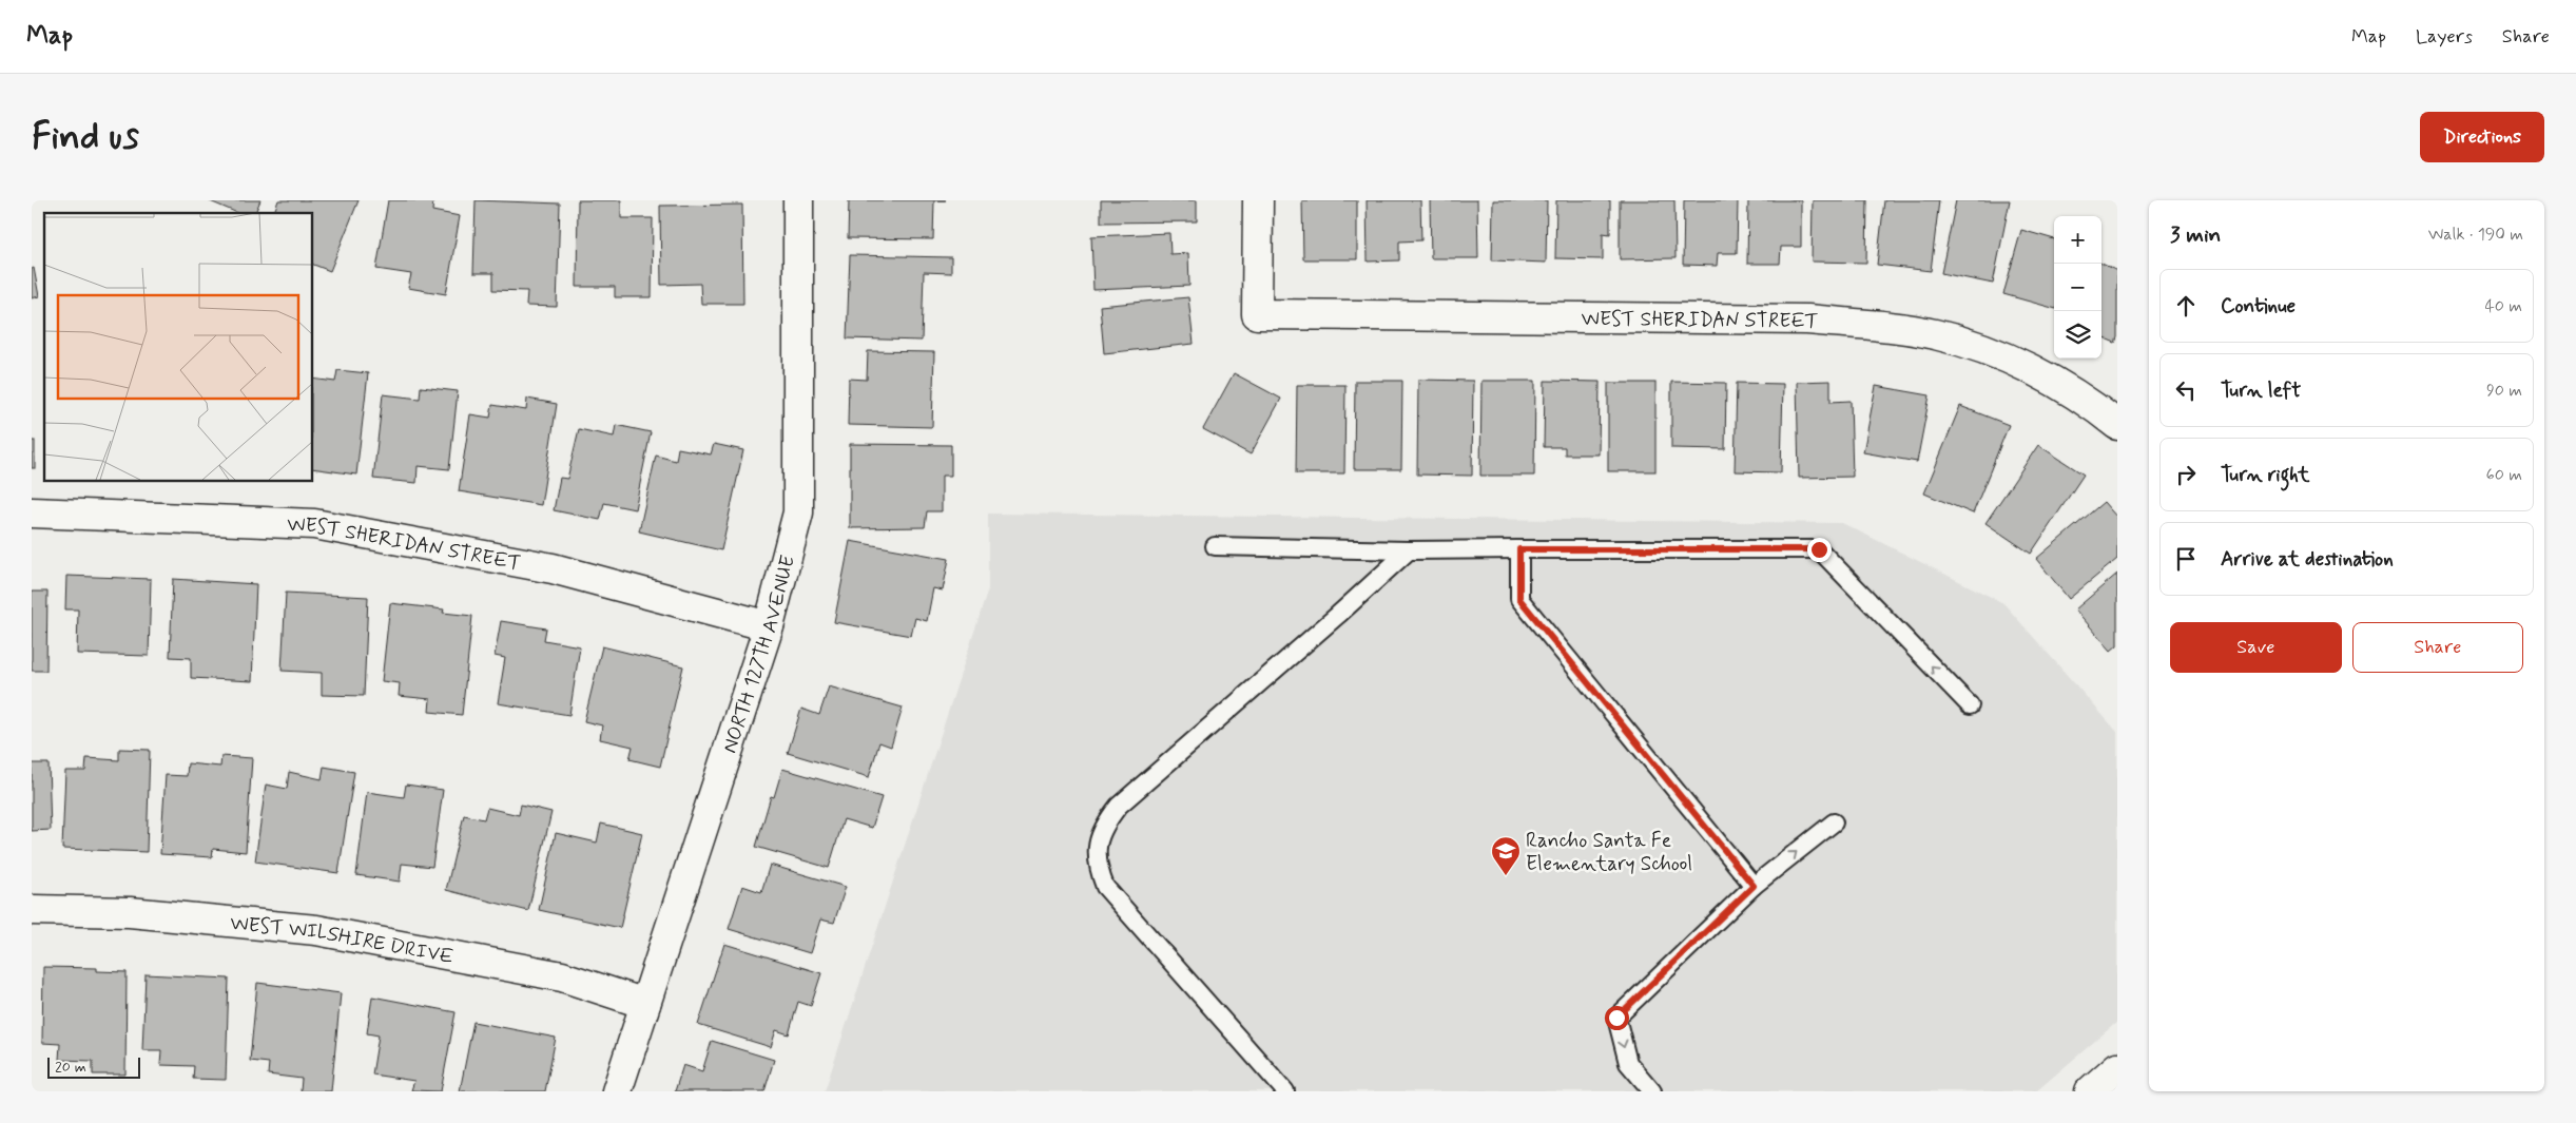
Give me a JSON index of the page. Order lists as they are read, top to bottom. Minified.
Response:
{"streets":{"street":["WEST SHERIDAN STREET","NORTH 127TH AVENUE","WEST WILSHIRE DRIVE"]},"crossings":[["WEST SHERIDAN STREET","NORTH 127TH AVENUE"],["NORTH 127TH AVENUE","WEST WILSHIRE DRIVE"]],"places":{"school or university":["Rancho Santa Fe Elementary School"]},"scale_bar":"20 m","page":{"header":"Map","nav":["Map","Layers","Share"],"buttons":["Directions",["Save","Share"]],"title":"Find us","heading":["3 min","Walk · 190 m"],"map_buttons":["+","−"],"list":[["Continue","40 m"],["Turn left","90 m"],["Turn right","60 m"],"Arrive at destination"],"scale":"20 m"}}
